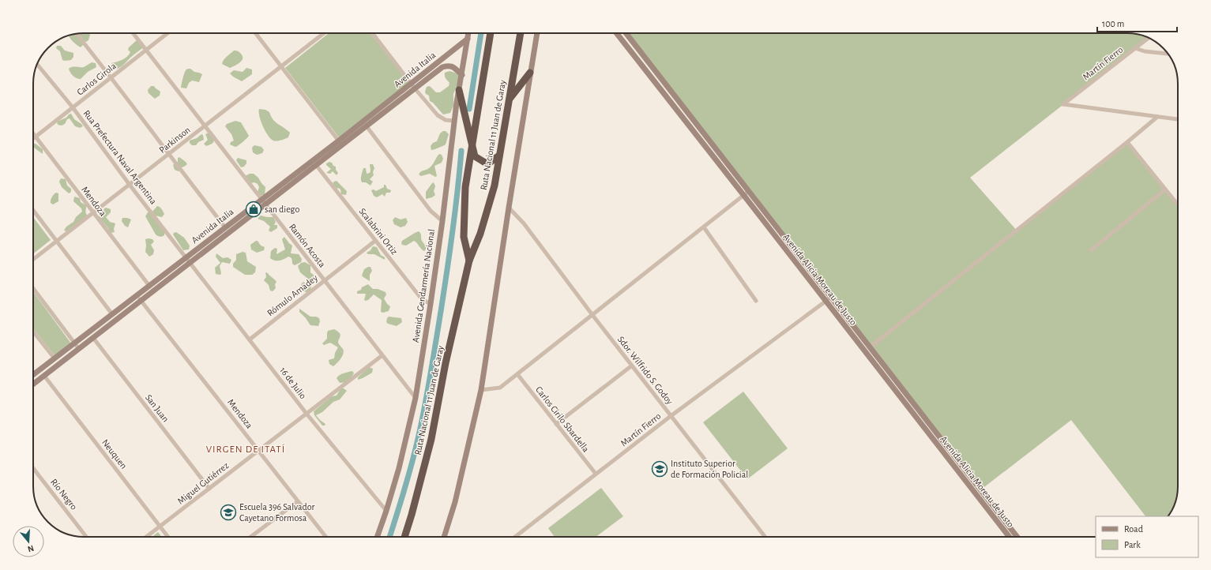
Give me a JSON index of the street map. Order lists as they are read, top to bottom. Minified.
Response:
{"streets":{"highway":["Ruta Nacional 11 Juan de Garay"],"main road":["Avenida Italia","Avenida Alicia Moreau de Justo","Avenida Gendarmería Nacional"],"street":["Martín Fierro","Carlos Girola","Parkinson","Rua Prefectura Naval Argentina","Mendoza","Scalabrini Ortiz","Ramón Acosta","Rómulo Amadey","Sdor. Wilfrido S. Godoy","16 de Julio","San Juan","Carlos Cirilo Sbardella","Neuquen","Miguel Gutiérrez","Río Negro"]},"crossings":[["Martín Fierro","Avenida Alicia Moreau de Justo"],["Martín Fierro","Sdor. Wilfrido S. Godoy"],["Martín Fierro","Carlos Cirilo Sbardella"],["Avenida Italia","Rua Prefectura Naval Argentina"],["Avenida Italia","Mendoza"],["Avenida Italia","Scalabrini Ortiz"],["Avenida Italia","Ramón Acosta"],["Avenida Italia","Avenida Gendarmería Nacional"],["Avenida Italia","16 de Julio"],["Avenida Italia","San Juan"],["Avenida Italia","Neuquen"],["Carlos Girola","Rua Prefectura Naval Argentina"],["Carlos Girola","Mendoza"],["Carlos Girola","Ramón Acosta"],["Parkinson","Rua Prefectura Naval Argentina"],["Parkinson","Mendoza"],["Parkinson","Ramón Acosta"],["Rua Prefectura Naval Argentina","16 de Julio"],["Mendoza","Miguel Gutiérrez"],["Scalabrini Ortiz","Avenida Gendarmería Nacional"],["Scalabrini Ortiz","Rómulo Amadey"],["Ramón Acosta","Avenida Gendarmería Nacional"],["Ramón Acosta","Rómulo Amadey"],["Ramón Acosta","Miguel Gutiérrez"],["Avenida Gendarmería Nacional","16 de Julio"],["Rómulo Amadey","16 de Julio"],["16 de Julio","Miguel Gutiérrez"],["San Juan","Miguel Gutiérrez"],["Neuquen","Miguel Gutiérrez"]],"districts":["VIRGEN DE ITATÍ"],"places":{"shop":["san diego"],"school or university":["Instituto Superior de Formación Policial","Escuela 396 Salvador Cayetano Formosa"]},"legend":["Road","Park"],"scale_bar":"100 m","north":"bottom"}
